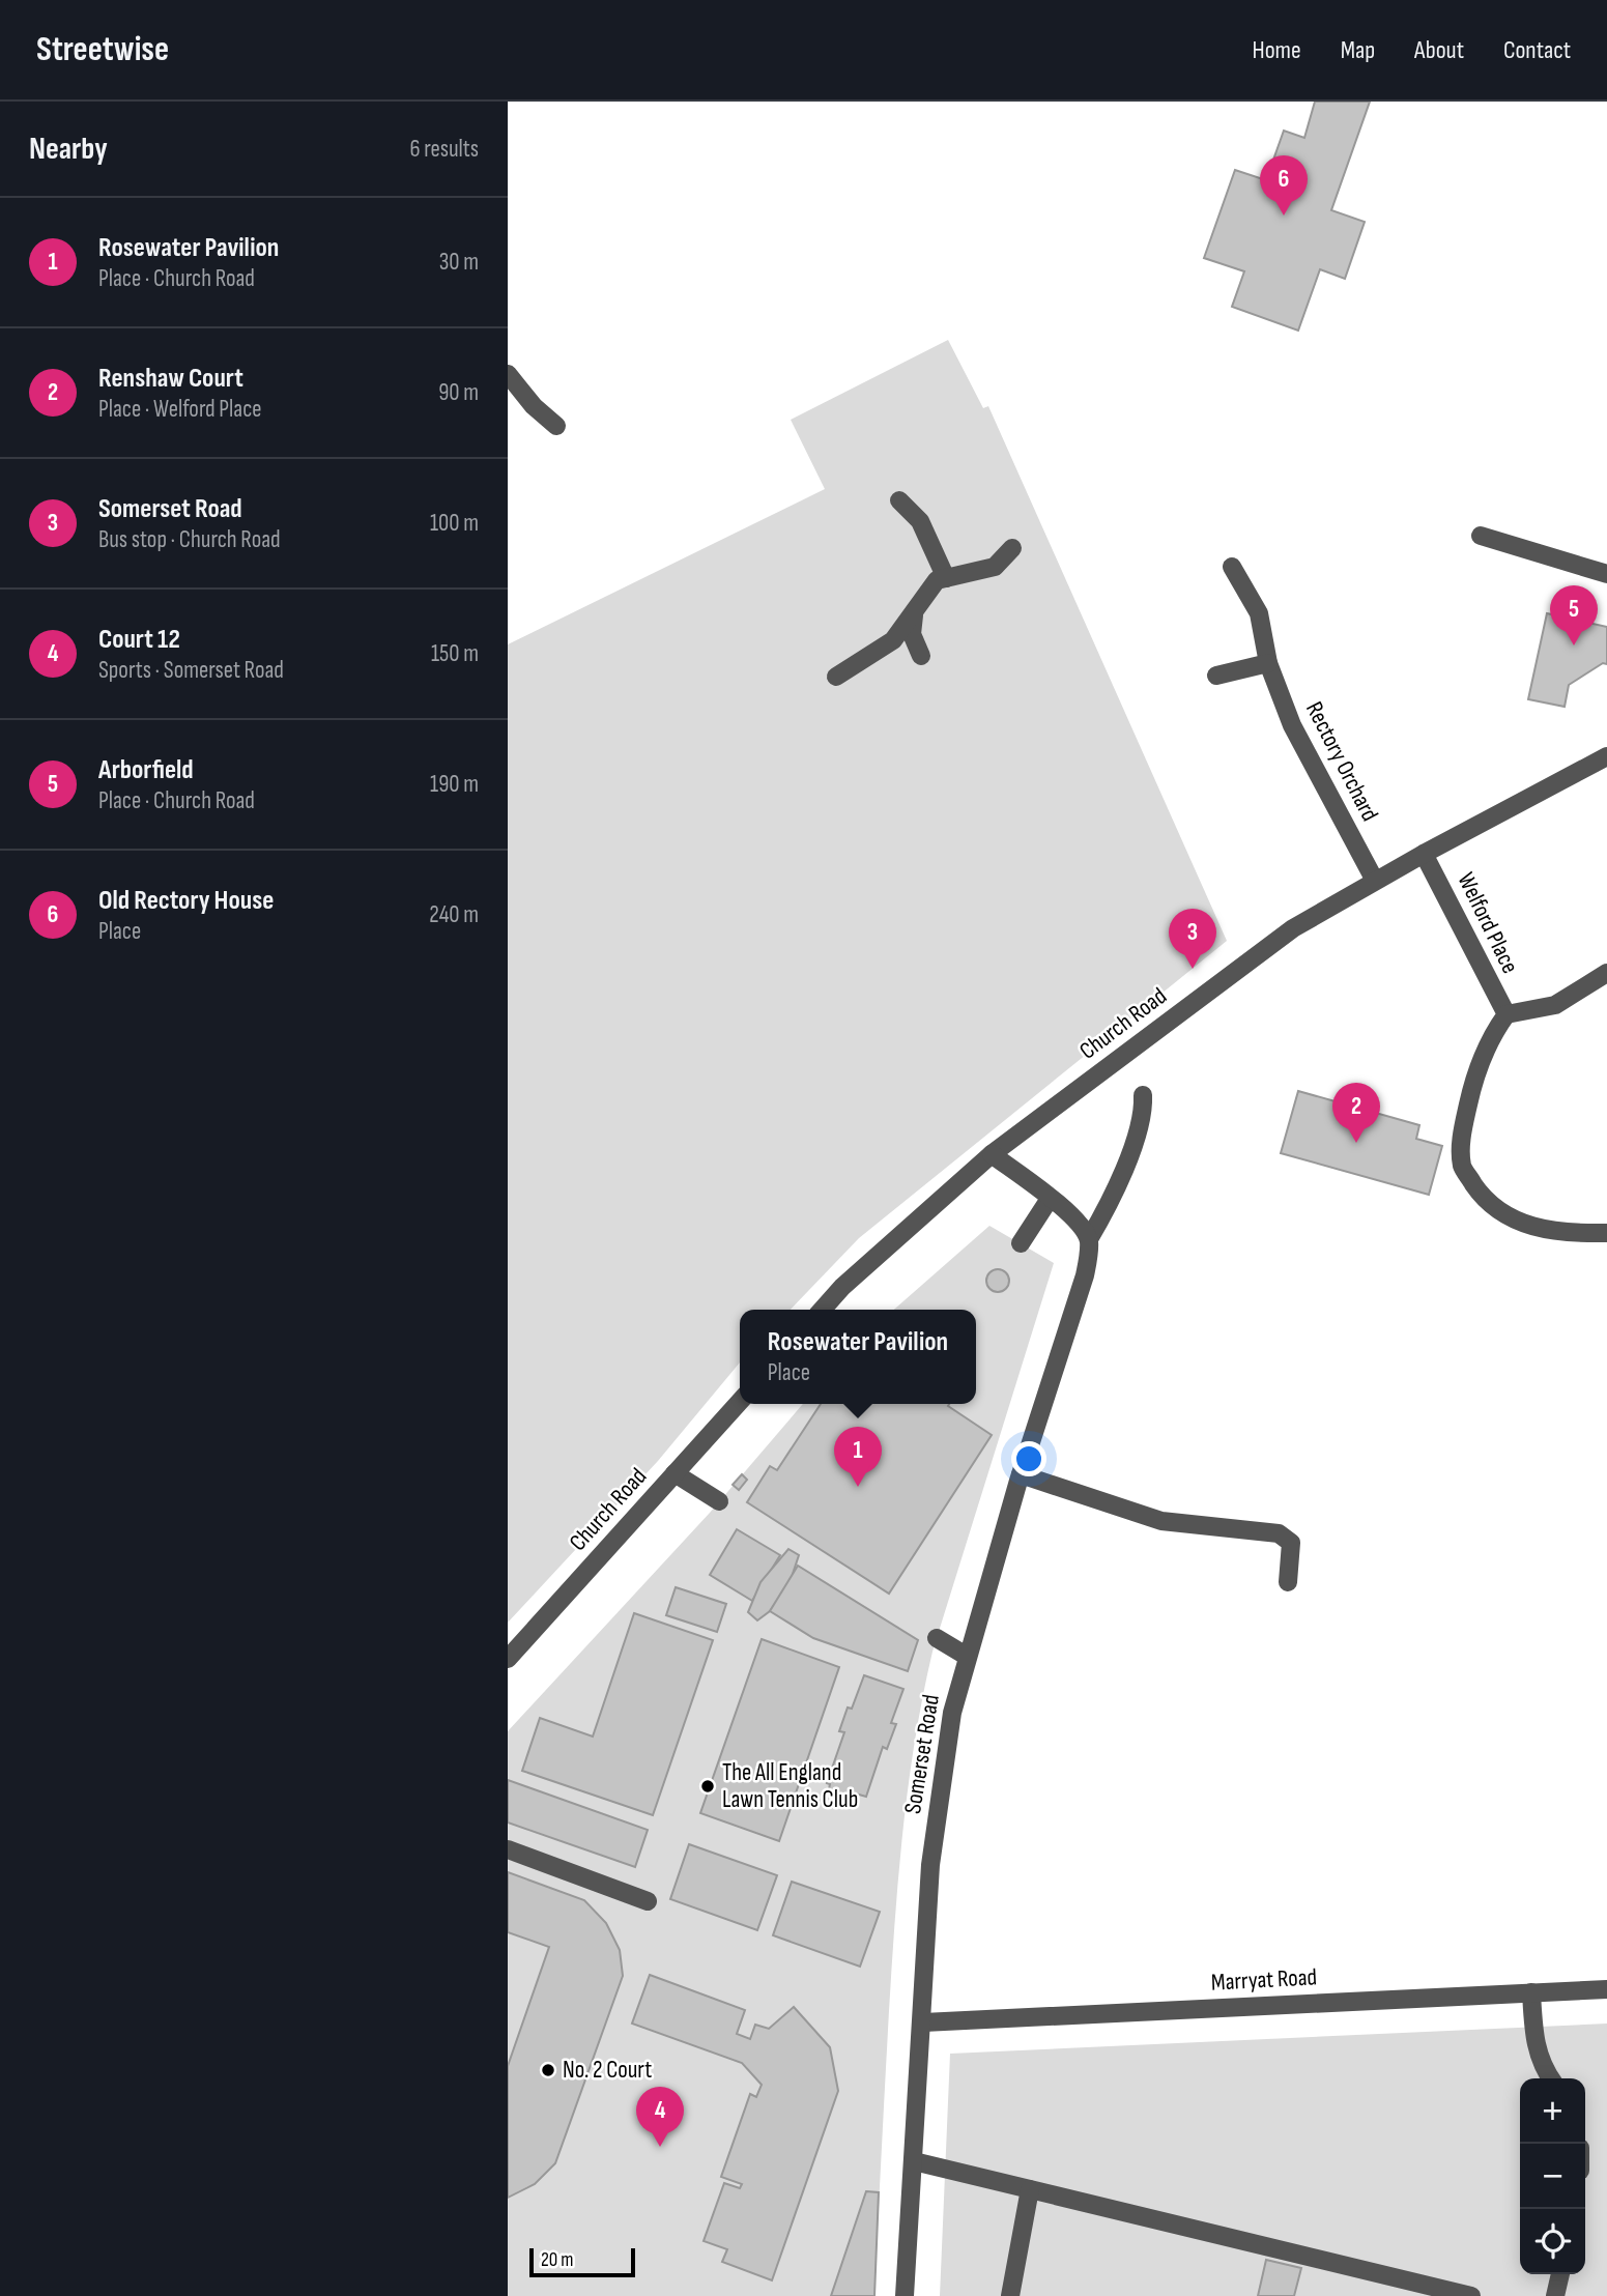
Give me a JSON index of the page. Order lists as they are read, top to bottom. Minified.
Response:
{"streets":{"street":["Rectory Orchard","Welford Place","Church Road","Somerset Road","Marryat Road"]},"crossings":[["Rectory Orchard","Church Road"],["Welford Place","Church Road"],["Somerset Road","Marryat Road"]],"places":["The All England Lawn Tennis Club","No. 2 Court"],"scale_bar":"20 m","page":{"header":"Streetwise","nav":["Home","Map","About","Contact"],"heading":["Nearby","6 results"],"pins":["6","5","3","2","1","4"],"list":[{"mark":"1","name":"Rosewater Pavilion","note":"Place · Church Road","value":"30 m"},{"mark":"2","name":"Renshaw Court","note":"Place · Welford Place","value":"90 m"},{"mark":"3","name":"Somerset Road","note":"Bus stop · Church Road","value":"100 m"},{"mark":"4","name":"Court 12","note":"Sports · Somerset Road","value":"150 m"},{"mark":"5","name":"Arborfield","note":"Place · Church Road","value":"190 m"},{"mark":"6","name":"Old Rectory House","note":"Place","value":"240 m"}],"popup":["Rosewater Pavilion","Place"],"map_buttons":["+","−"],"scale":"20 m"}}
